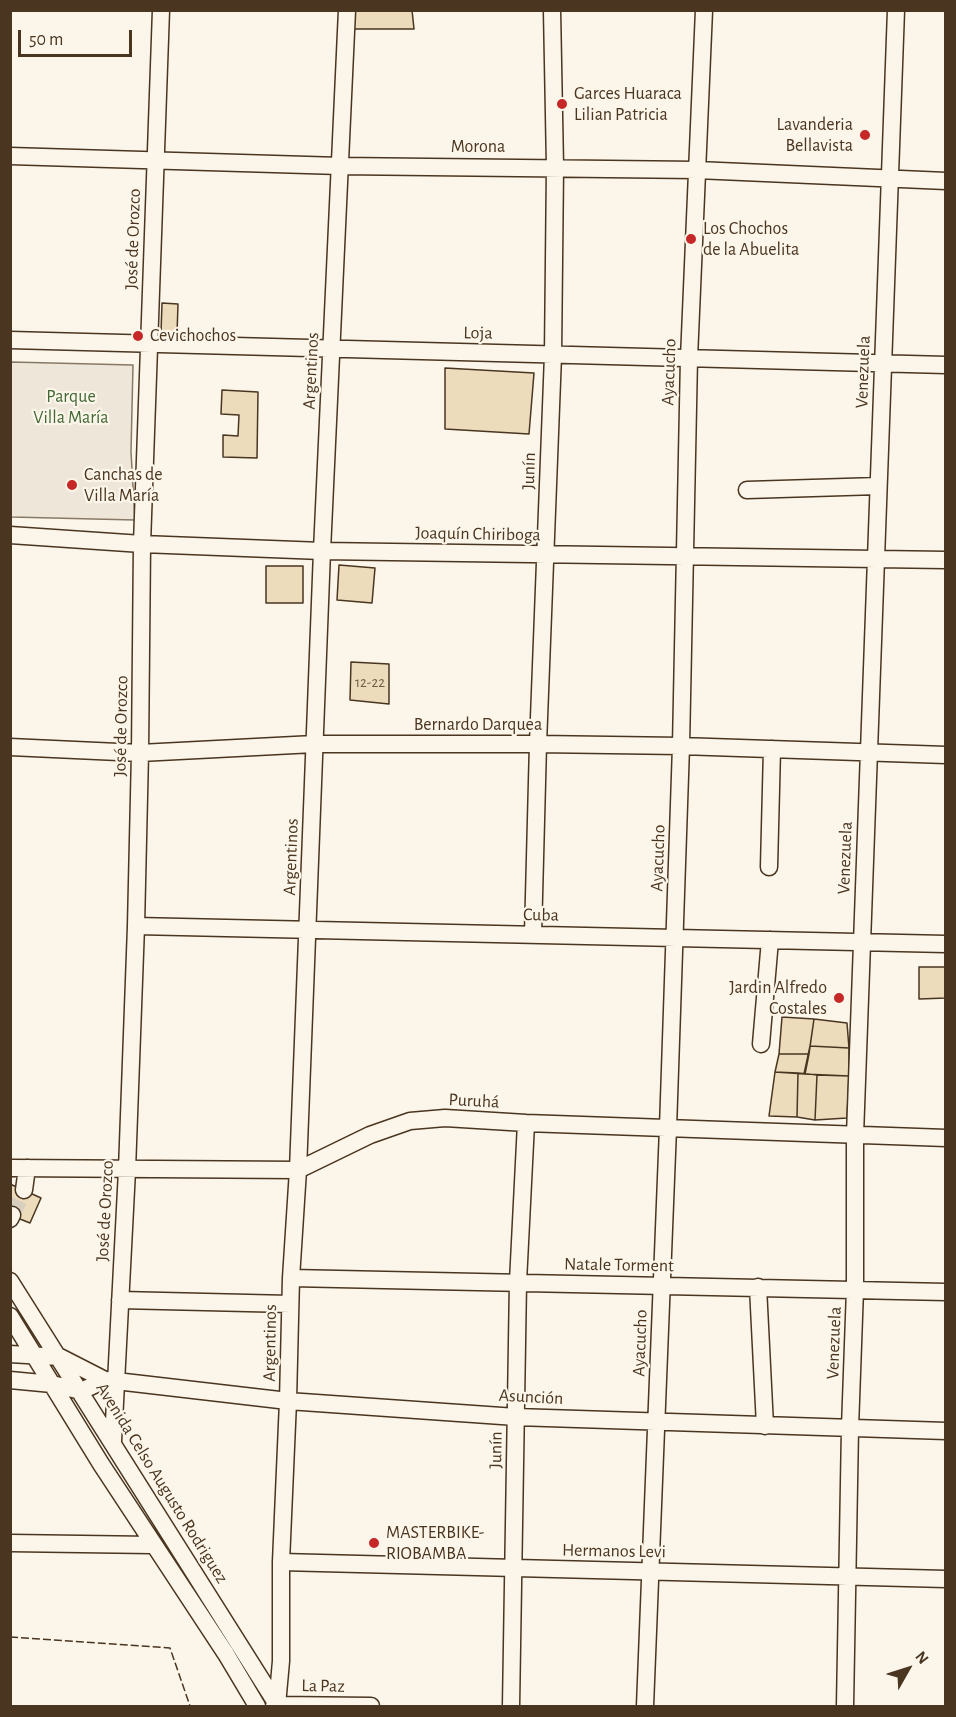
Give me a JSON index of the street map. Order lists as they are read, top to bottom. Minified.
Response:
{"streets":{"street":["Morona","José de Orozco","Loja","Argentinos","Ayacucho","Venezuela","Junín","Joaquín Chiriboga","Bernardo Darquea","Cuba","Puruhá","Natale Torment","Asunción","Avenida Celso Augusto Rodriguez","Hermanos Levi","La Paz"]},"crossings":[["Morona","José de Orozco"],["Morona","Argentinos"],["Morona","Ayacucho"],["Morona","Venezuela"],["Morona","Junín"],["José de Orozco","Loja"],["José de Orozco","Joaquín Chiriboga"],["José de Orozco","Bernardo Darquea"],["José de Orozco","Cuba"],["José de Orozco","Puruhá"],["José de Orozco","Asunción"],["José de Orozco","Avenida Celso Augusto Rodriguez"],["Loja","Argentinos"],["Loja","Ayacucho"],["Loja","Venezuela"],["Loja","Junín"],["Argentinos","Joaquín Chiriboga"],["Argentinos","Bernardo Darquea"],["Argentinos","Cuba"],["Argentinos","Puruhá"],["Argentinos","Natale Torment"],["Argentinos","Asunción"],["Argentinos","Avenida Celso Augusto Rodriguez"],["Argentinos","Hermanos Levi"],["Argentinos","La Paz"],["Ayacucho","Joaquín Chiriboga"],["Ayacucho","Bernardo Darquea"],["Ayacucho","Cuba"],["Ayacucho","Puruhá"],["Ayacucho","Natale Torment"],["Ayacucho","Asunción"],["Ayacucho","Hermanos Levi"],["Venezuela","Joaquín Chiriboga"],["Venezuela","Bernardo Darquea"],["Venezuela","Cuba"],["Venezuela","Puruhá"],["Venezuela","Natale Torment"],["Venezuela","Asunción"],["Venezuela","Hermanos Levi"],["Junín","Joaquín Chiriboga"],["Junín","Bernardo Darquea"],["Junín","Cuba"],["Junín","Puruhá"],["Junín","Natale Torment"],["Junín","Asunción"],["Junín","Hermanos Levi"],["Asunción","Avenida Celso Augusto Rodriguez"],["Avenida Celso Augusto Rodriguez","La Paz"]],"parks":["Parque Villa María"],"places":["Garces Huaraca Lilian Patricia","Lavanderia Bellavista","Los Chochos de la Abuelita","Cevichochos","Canchas de Villa María","Jardin Alfredo Costales","MASTERBIKE- RIOBAMBA"],"house_numbers":["12-22"],"scale_bar":"50 m","north":"top right"}
